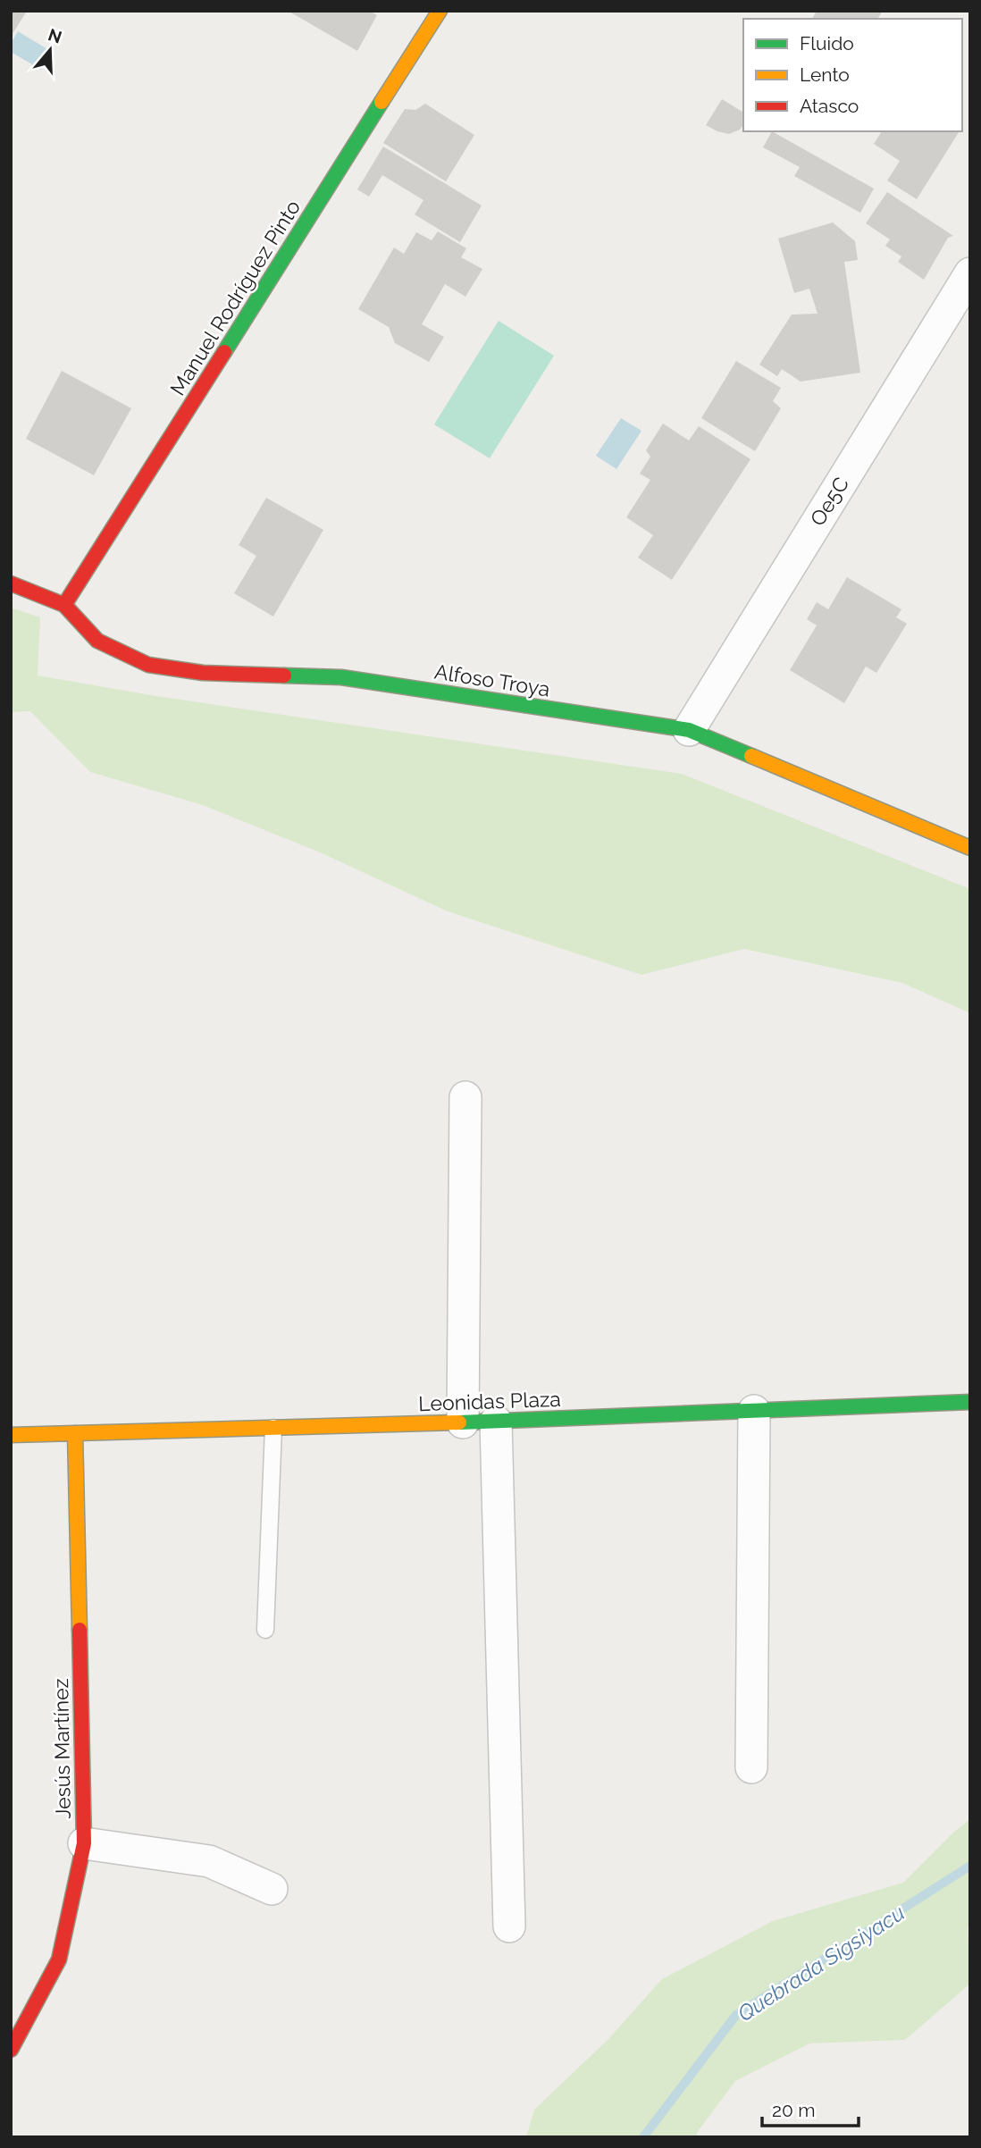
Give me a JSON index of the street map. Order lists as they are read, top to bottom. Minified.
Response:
{"streets":{"street":["Manuel Rodríguez Pinto","Oe5C","Alfoso Troya","Leonidas Plaza","Jesús Martínez"]},"crossings":[["Manuel Rodríguez Pinto","Alfoso Troya"],["Oe5C","Alfoso Troya"],["Leonidas Plaza","Jesús Martínez"]],"water":["Quebrada Sigsiyacu"],"legend":["Fluido","Lento","Atasco"],"scale_bar":"20 m","north":"top"}
